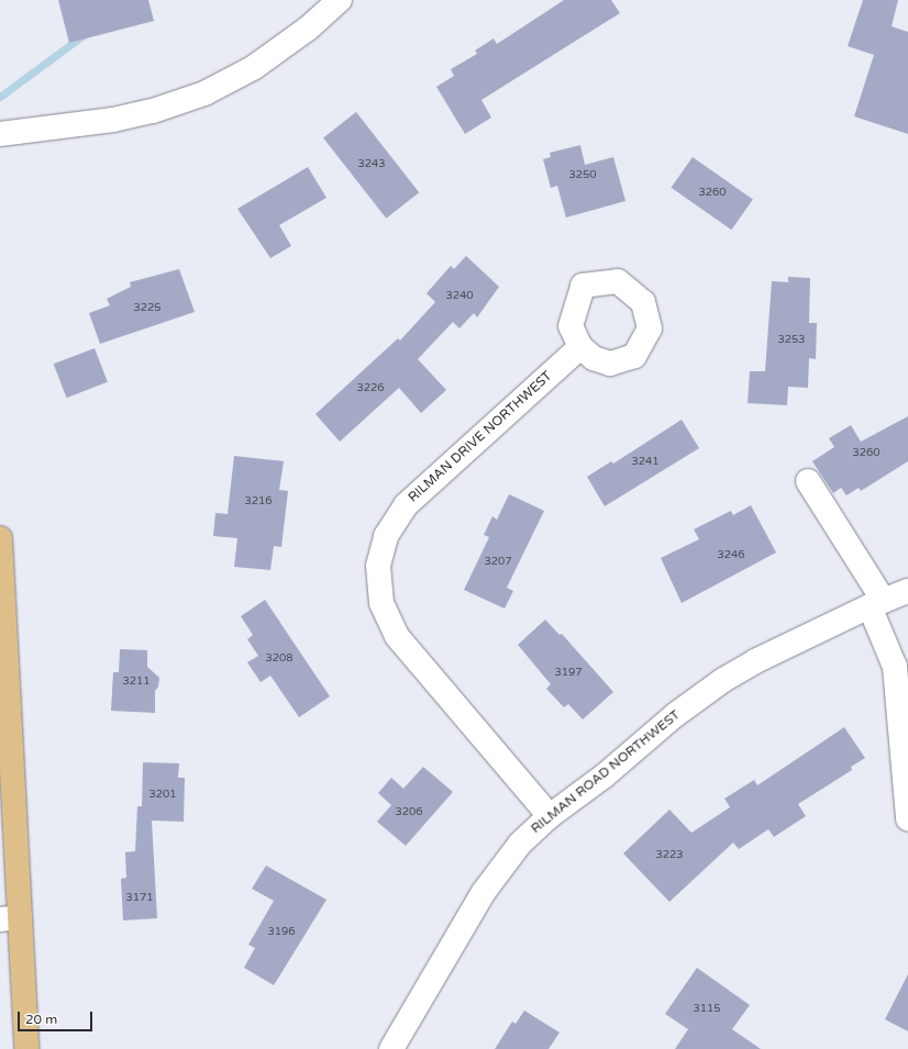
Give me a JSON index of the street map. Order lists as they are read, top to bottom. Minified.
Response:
{"streets":{"street":["RILMAN DRIVE NORTHWEST","RILMAN ROAD NORTHWEST"]},"crossings":[["RILMAN DRIVE NORTHWEST","RILMAN ROAD NORTHWEST"]],"house_numbers":["3243","3250","3260","3240","3225","3253","3226","3260","3241","3216","3246","3207","3208","3197","3211","3201","3206","3223","3171","3196","3115"],"scale_bar":"20 m"}
